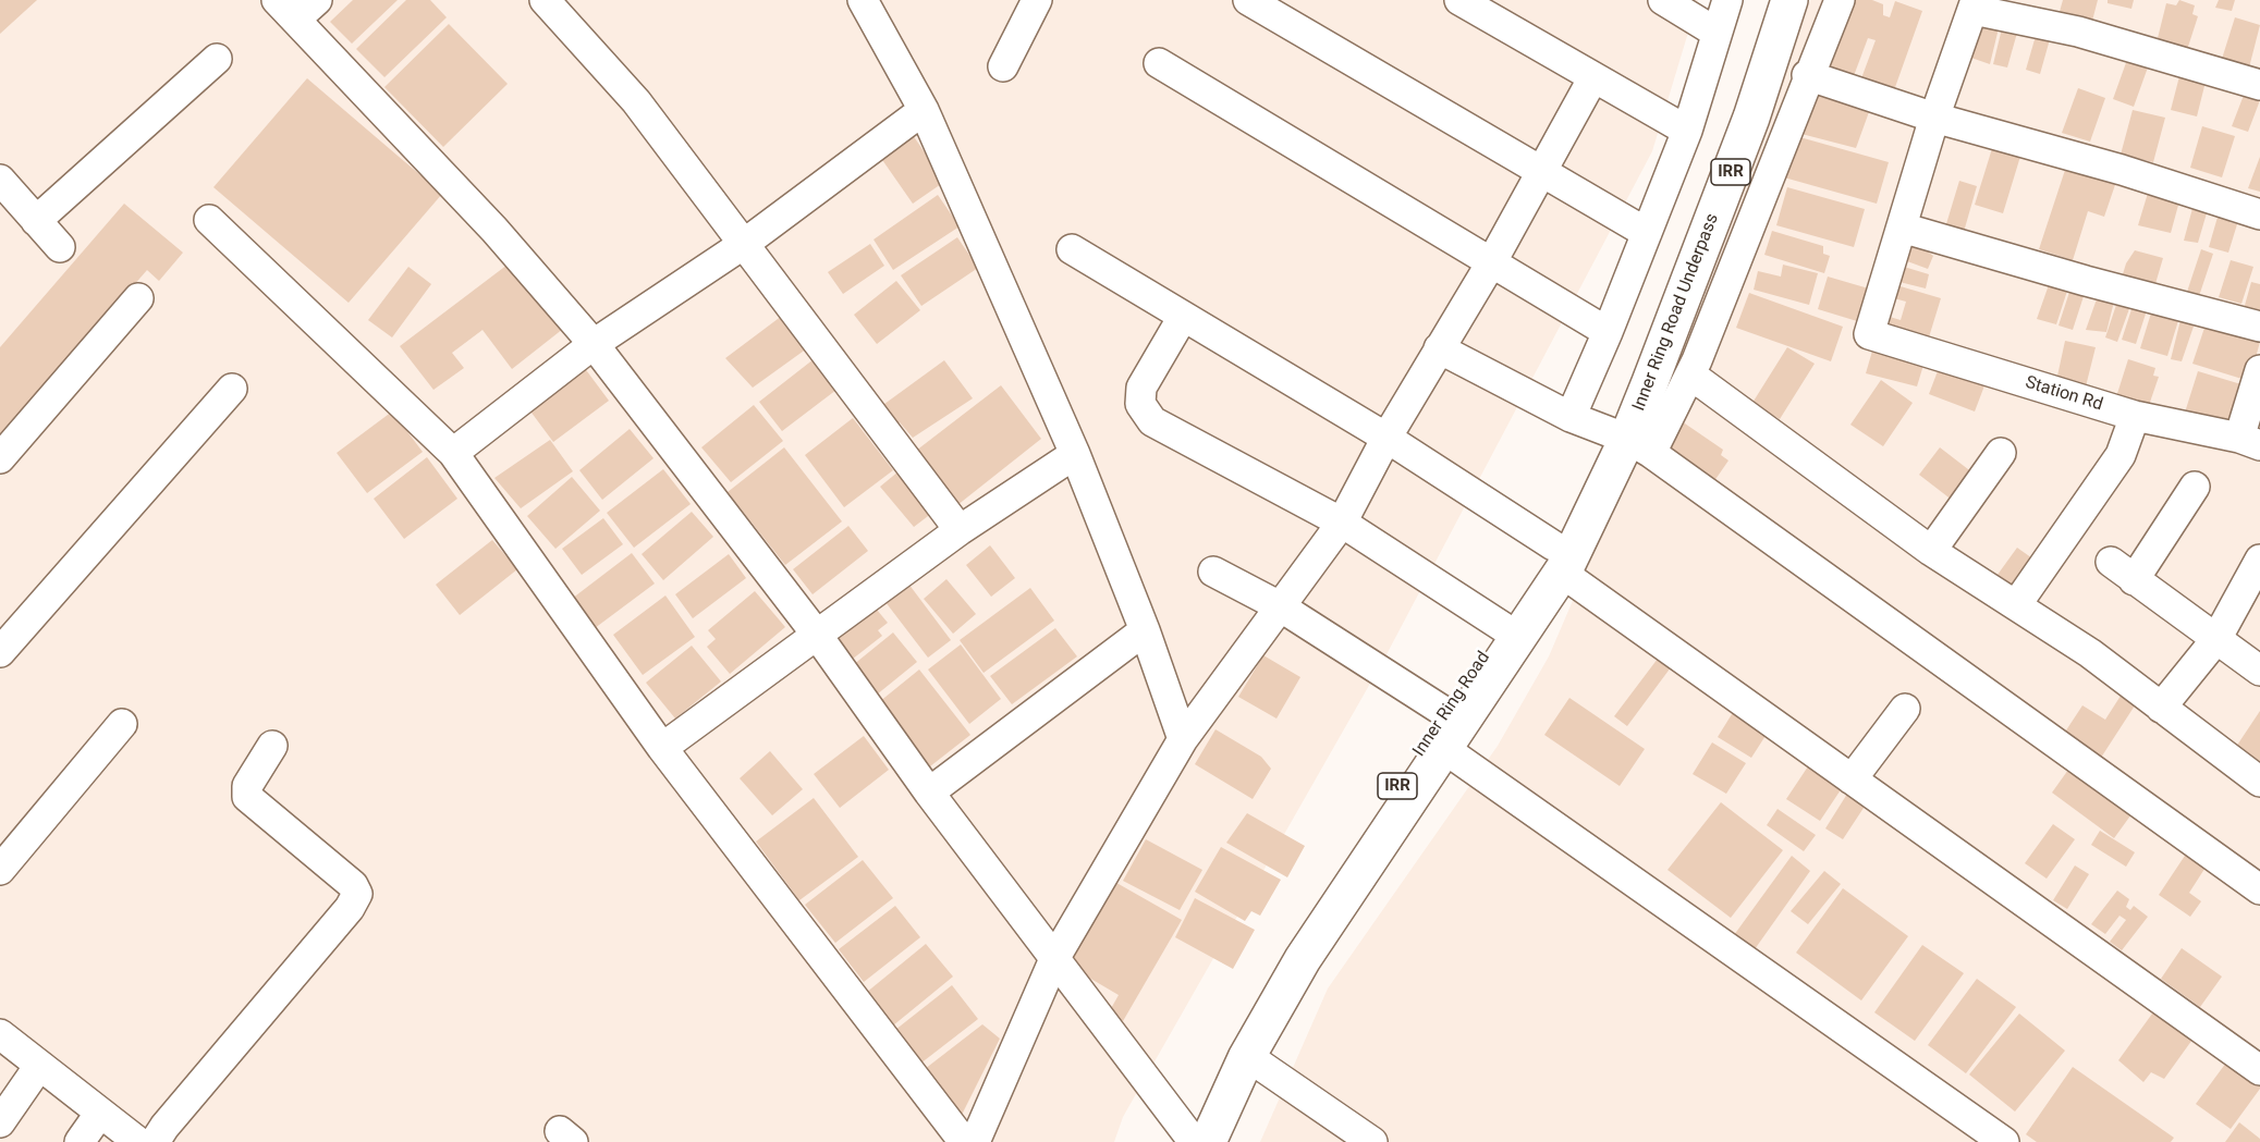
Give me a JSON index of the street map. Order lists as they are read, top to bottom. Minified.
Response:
{"streets":{"main road":["IRR","Inner Ring Road Underpass","Inner Ring Road"],"street":["Station Rd"]},"crossings":[["Inner Ring Road Underpass","Inner Ring Road"]]}
